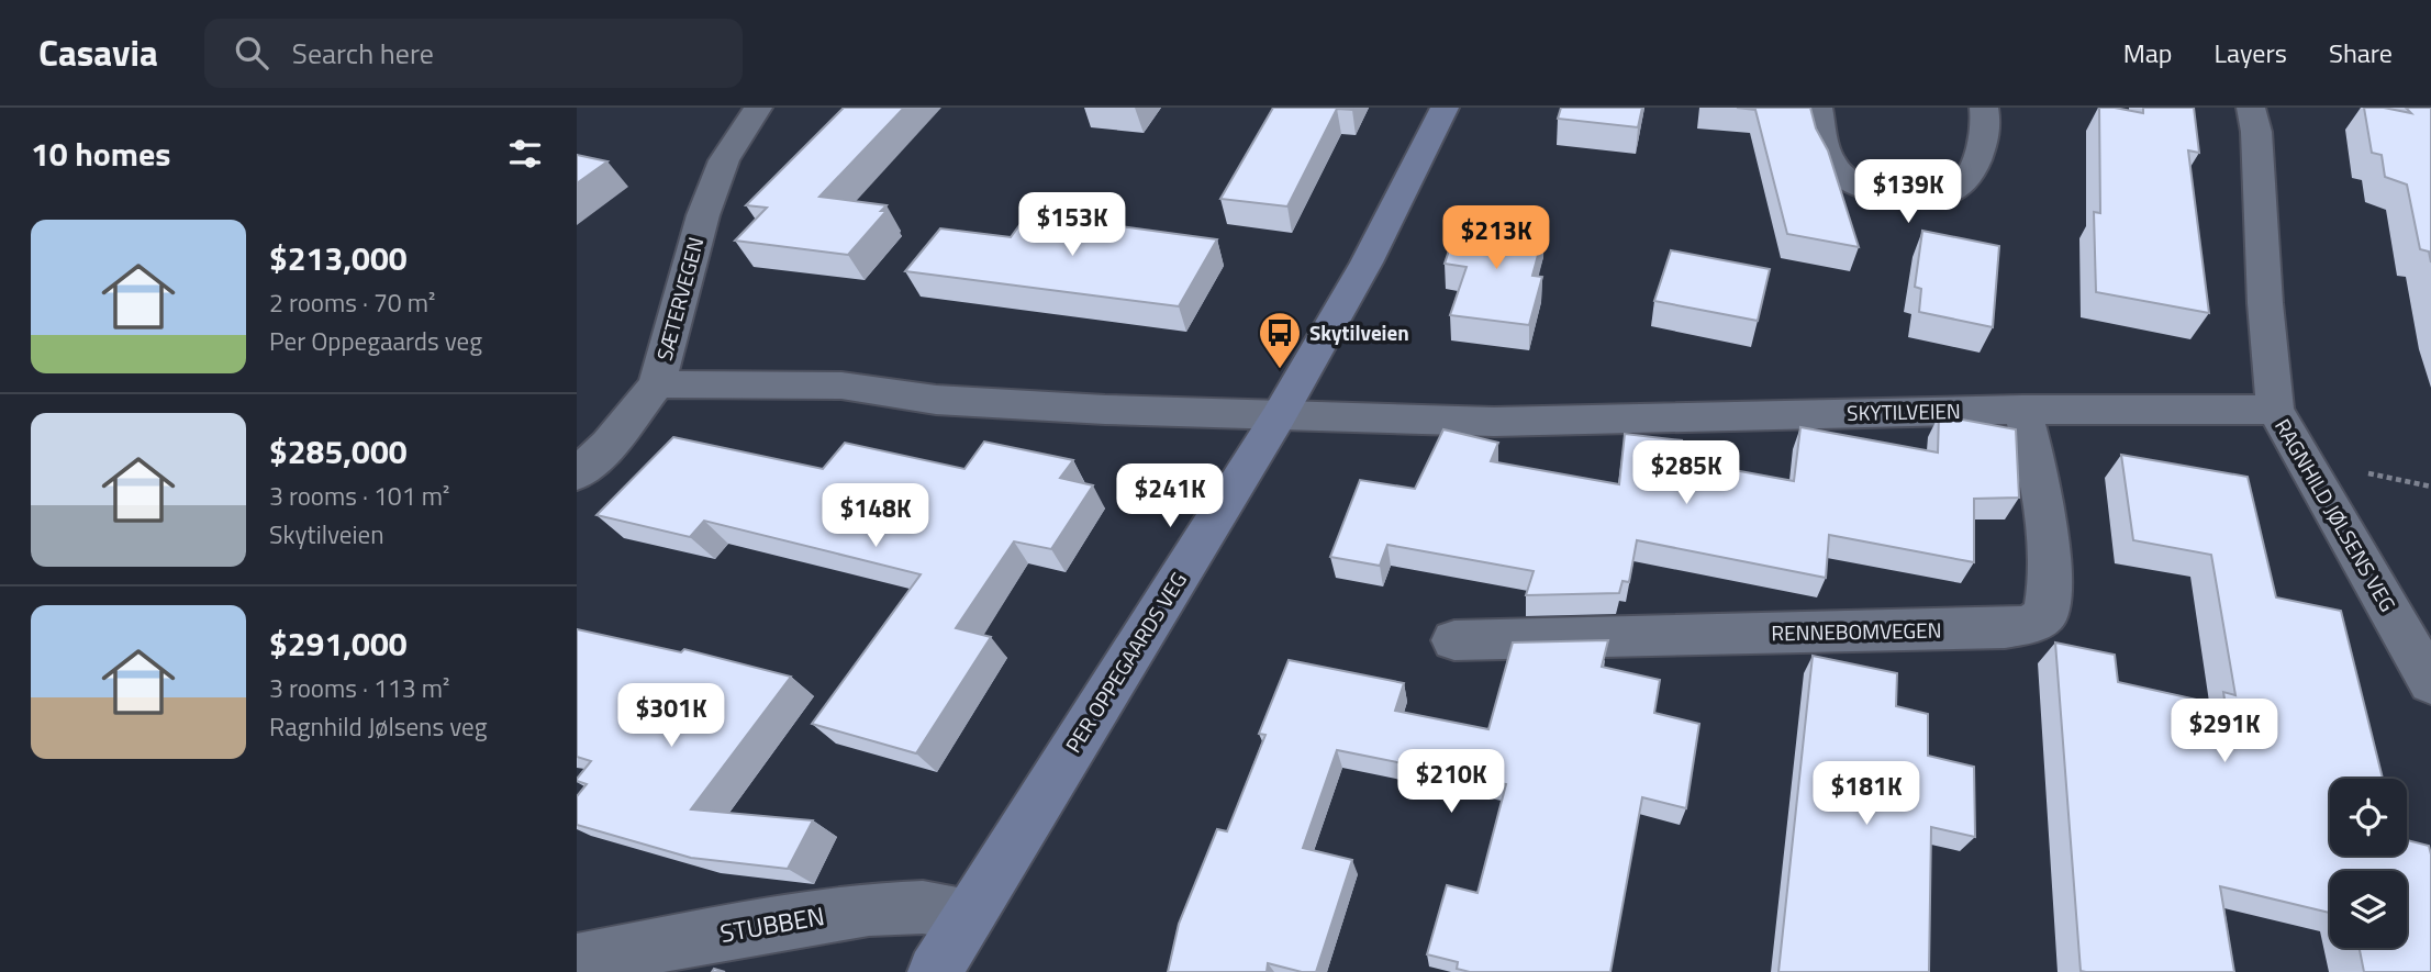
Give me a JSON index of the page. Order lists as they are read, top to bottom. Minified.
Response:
{"streets":{"street":["SÆTERVEGEN","SKYTILVEIEN","RAGNHILD JØLSENS VEG","RENNEBOMVEGEN","PER OPPEGAARDS VEG","STUBBEN"]},"crossings":[["SÆTERVEGEN","SKYTILVEIEN"],["SKYTILVEIEN","RAGNHILD JØLSENS VEG"],["SKYTILVEIEN","RENNEBOMVEGEN"],["SKYTILVEIEN","PER OPPEGAARDS VEG"],["PER OPPEGAARDS VEG","STUBBEN"]],"places":{"bus stop":["Skytilveien"]},"page":{"header":"Casavia","search":"Search here","nav":["Map","Layers","Share"],"heading":"10 homes","price":["$139K","$153K","$213K","$285K","$241K","$148K","$301K","$291K","$210K","$181K"],"list":[{"name":"$213,000","note":"2 rooms · 70 m² · Per Oppegaards veg"},{"name":"$285,000","note":"3 rooms · 101 m² · Skytilveien"},{"name":"$291,000","note":"3 rooms · 113 m² · Ragnhild Jølsens veg"}]}}
